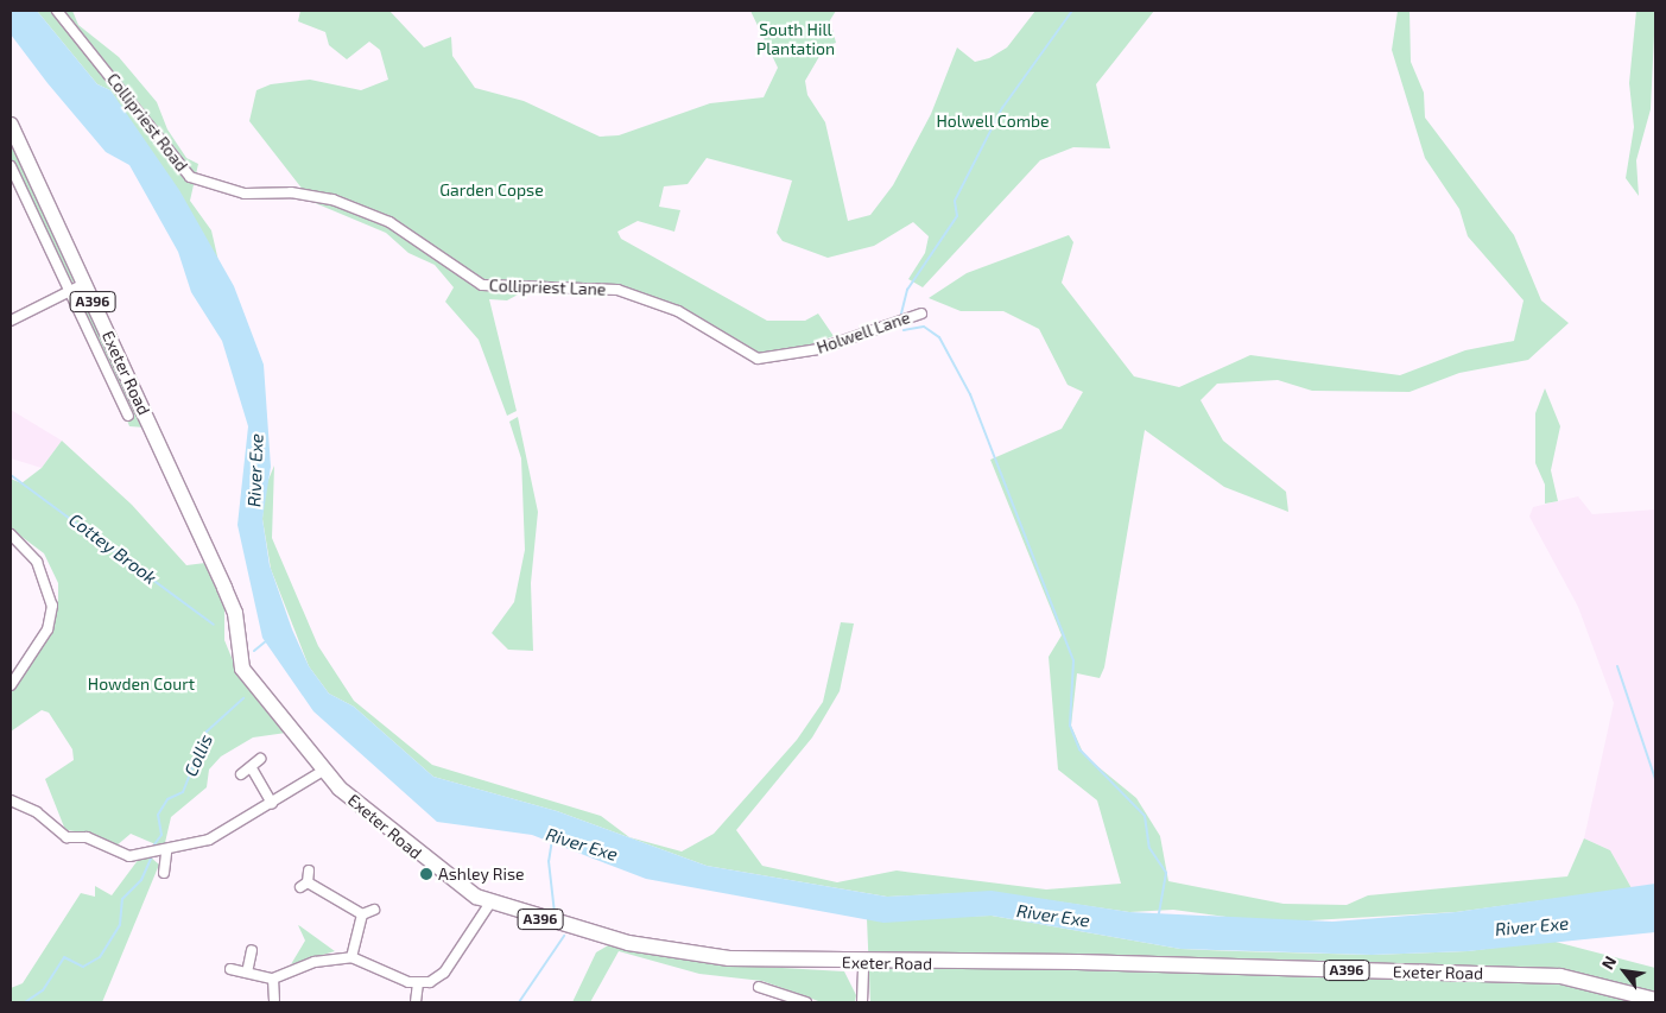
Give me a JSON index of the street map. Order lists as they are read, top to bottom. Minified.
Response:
{"streets":{"main road":["A396","Exeter Road"],"street":["Collipriest Road","Collipriest Lane","Holwell Lane"]},"crossings":[["Collipriest Road","Collipriest Lane"],["Collipriest Lane","Holwell Lane"]],"water":["River Exe","Cottey Brook","Collis"],"parks":["South Hill Plantation","Holwell Combe","Garden Copse","Howden Court"],"places":["Ashley Rise"],"north":"top left"}
